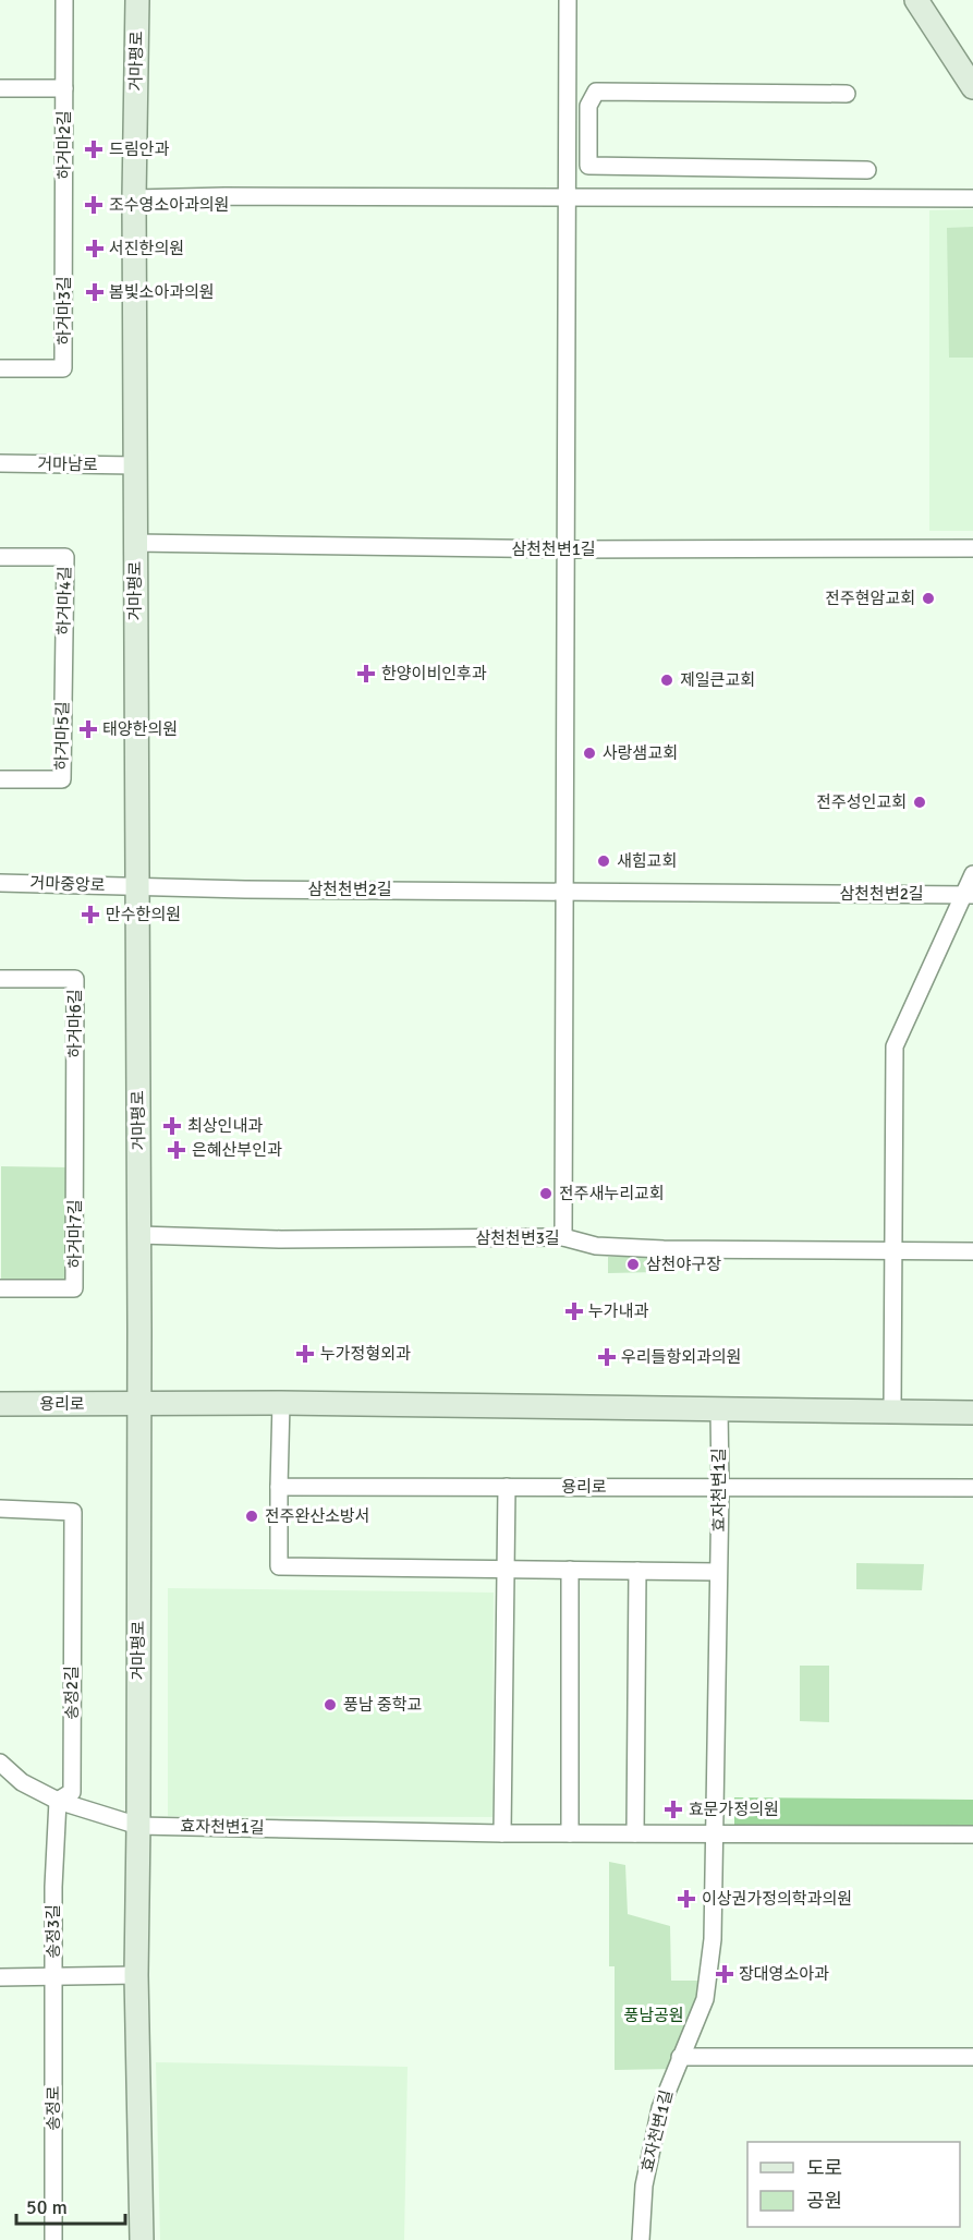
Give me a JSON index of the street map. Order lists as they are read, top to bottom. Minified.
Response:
{"streets":{"street":["거마평로","하거마2길","하거마3길","거마남로","삼천천변1길","하거마4길","하거마5길","거마중앙로","삼천천변2길","하거마6길","하거마7길","삼천천변3길","용리로","효자천변1길","송정2길","송정3길","송정로"]},"crossings":[["거마평로","거마남로"],["거마평로","삼천천변1길"],["거마평로","거마중앙로"],["거마평로","삼천천변2길"],["거마평로","삼천천변3길"],["거마평로","용리로"],["거마평로","효자천변1길"],["거마평로","송정3길"],["하거마2길","하거마3길"],["하거마4길","하거마5길"],["거마중앙로","삼천천변2길"],["하거마6길","하거마7길"],["용리로","효자천변1길"],["송정2길","송정3길"],["송정3길","송정로"]],"parks":["풍남공원"],"places":{"health":["드림안과","조수영소아과의원","서진한의원","봄빛소아과의원","한양이비인후과","태양한의원","만수한의원","최상인내과","은혜산부인과","누가내과","누가정형외과","우리들항외과의원","효문가정의원","이상권가정의학과의원","장대영소아과"],"other":["전주현암교회","제일큰교회","사랑샘교회","전주성인교회","새힘교회","전주새누리교회","삼천야구장","전주완산소방서","풍남 중학교"]},"legend":["도로","공원"],"scale_bar":"50 m"}
